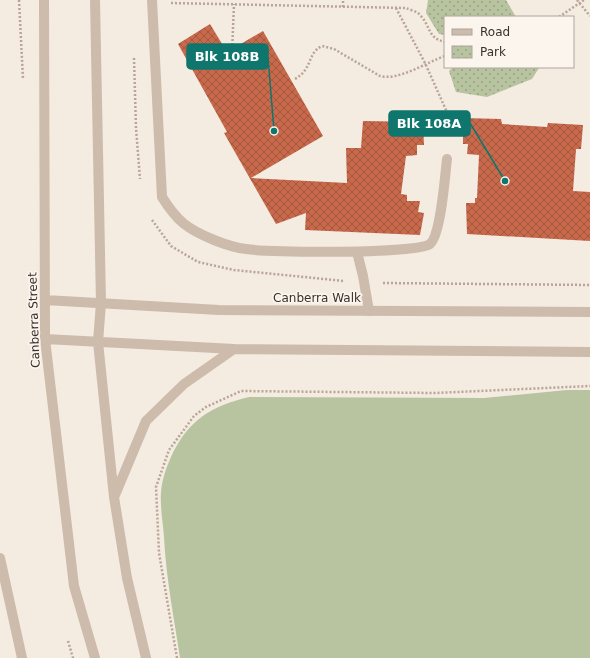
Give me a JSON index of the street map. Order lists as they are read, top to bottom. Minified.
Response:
{"streets":{"street":["Canberra Walk","Canberra Street"]},"crossings":[["Canberra Walk","Canberra Street"]],"places":["Blk 108B","Blk 108A"],"legend":["Road","Park"]}
